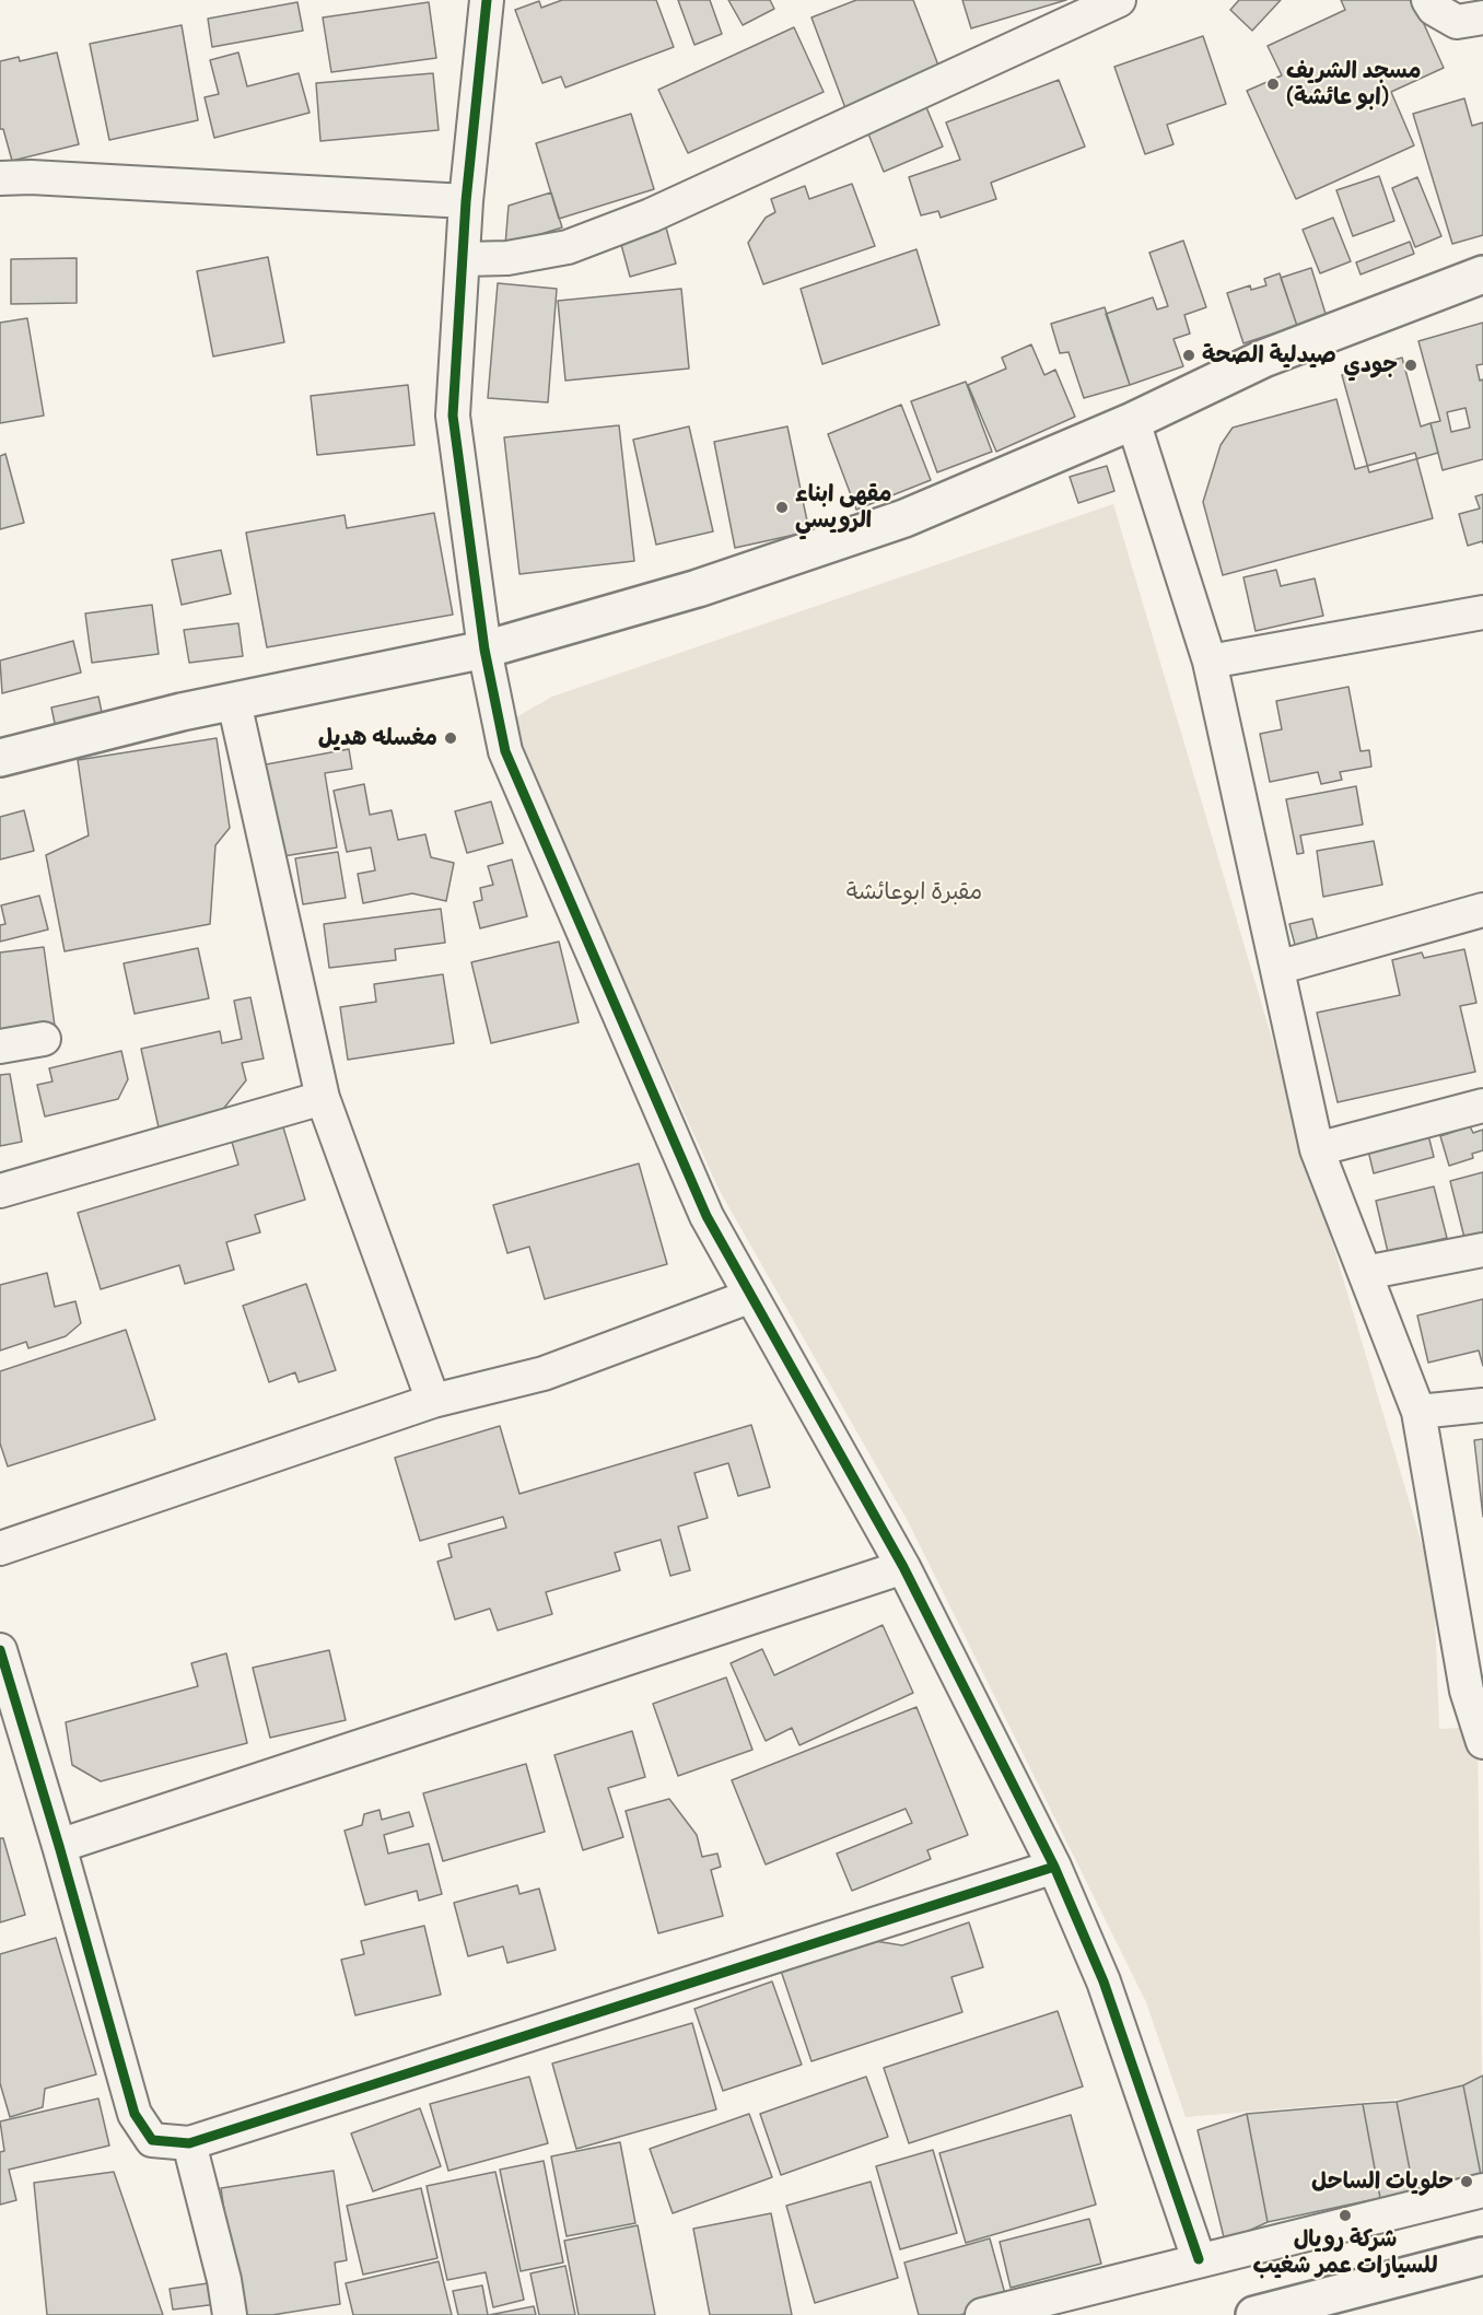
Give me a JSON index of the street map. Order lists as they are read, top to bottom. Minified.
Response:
{"parks":["مقبرة ابوعائشة"],"places":["مسجد الشريف (ابو عائشة)","صيدلية الصحة","جودي","مقهى ابناء الرويسي","مغسله هديل","حلويات الساحل","شركة رويال للسيارات عمر شغيب"]}
